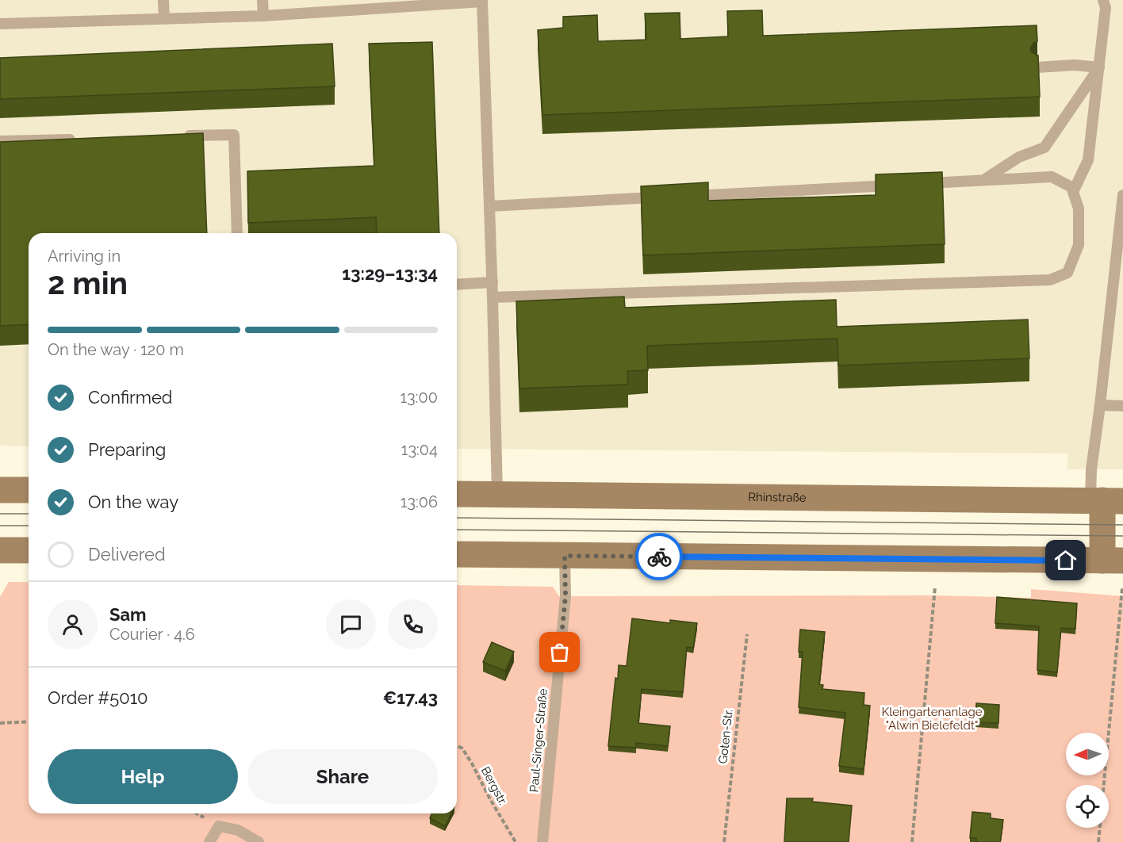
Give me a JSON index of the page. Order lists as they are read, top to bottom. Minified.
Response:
{"streets":{"main road":["Rhinstraße"],"lane":["Paul-Singer-Straße"],"path":["Goten-Str.","Bergstr."]},"parks":["Kleingartenanlage \"Alwin Bielefeldt\""],"north":"left","page":{"heading":["2 min","Arriving in","13:29–13:34"],"panel":["Sam","Courier · 4.6","Order #5010","€17.43"],"bar":"On the way · 120 m","list":[["Confirmed","13:00"],["Preparing","13:04"],["On the way","13:06"],"Delivered"],"buttons":["Help","Share"]}}
